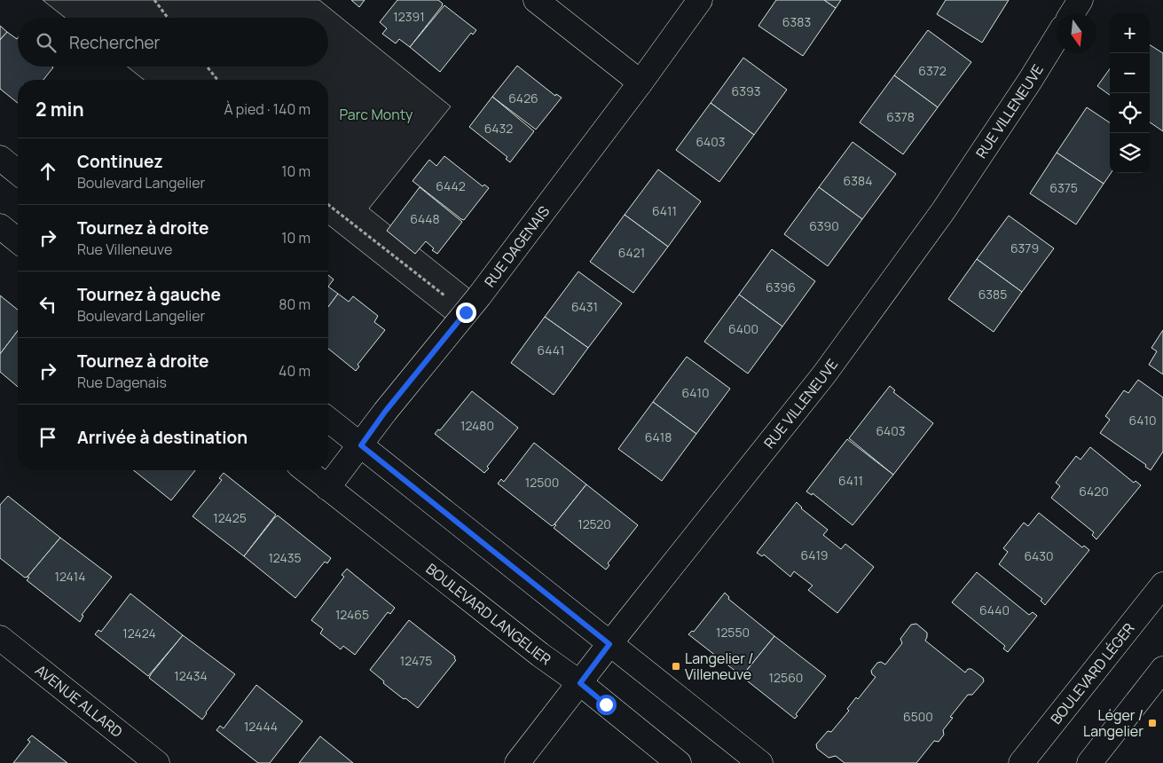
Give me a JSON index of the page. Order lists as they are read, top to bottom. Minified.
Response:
{"streets":{"street":["RUE VILLENEUVE","RUE DAGENAIS","BOULEVARD LANGELIER","BOULEVARD LÉGER","AVENUE ALLARD"]},"crossings":[["RUE VILLENEUVE","BOULEVARD LANGELIER"],["RUE DAGENAIS","BOULEVARD LANGELIER"]],"parks":["Parc Monty"],"places":{"transit":["Langelier / Villeneuve","Léger / Langelier"]},"house_numbers":["12391","6383","6372","6393","6426","6378","6432","6403","6384","6442","6375","6411","6448","6390","6379","6421","6396","6385","6431","6400","6441","6410","6410","12480","6403","6418","6411","12500","6420","12425","12520","6419","6430","12435","12414","6440","12465","12550","12424","12475","12434","12560","6500","12444"],"north":"bottom","page":{"map_buttons":["+","−"],"search":"Rechercher","heading":["2 min","À pied · 140 m"],"list":[["Continuez","Boulevard Langelier","10 m"],["Tournez à droite","Rue Villeneuve","10 m"],["Tournez à gauche","Boulevard Langelier","80 m"],["Tournez à droite","Rue Dagenais","40 m"],"Arrivée à destination"]}}
